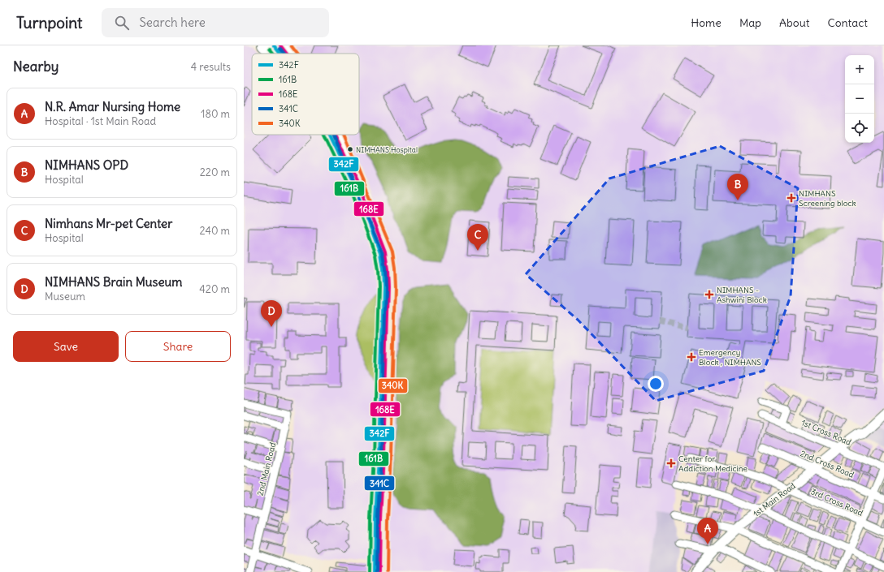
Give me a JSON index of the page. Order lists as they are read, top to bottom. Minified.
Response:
{"streets":{"street":["1st Cross Road","2nd Cross Road","2nd Main Road","1st Main Road","3rd Cross Road"]},"crossings":[["1st Cross Road","1st Main Road"],["2nd Cross Road","1st Main Road"],["1st Main Road","3rd Cross Road"]],"places":{"other":["NIMHANS Hospital"],"health":["NIMHANS Screening block","NIMHANS - Ashwini Block","Emergency Block , NIMHANS","Center for Addiction Medicine"]},"lines":["transit line 342F","transit line 168E","transit line 340K","transit line 161B","transit line 341C"],"legend":["342F","161B","168E","341C","340K"],"page":{"header":"Turnpoint","search":"Search here","nav":["Home","Map","About","Contact"],"heading":["Nearby","4 results"],"map_buttons":["+","−"],"list":[{"mark":"A","name":"N.R. Amar Nursing Home","note":"Hospital · 1st Main Road","value":"180 m"},{"mark":"B","name":"NIMHANS OPD","note":"Hospital","value":"220 m"},{"mark":"C","name":"Nimhans Mr-pet Center","note":"Hospital","value":"240 m"},{"mark":"D","name":"NIMHANS Brain Museum","note":"Museum","value":"420 m"}],"pins":["B","C","D","A"],"buttons":["Save","Share"]}}
